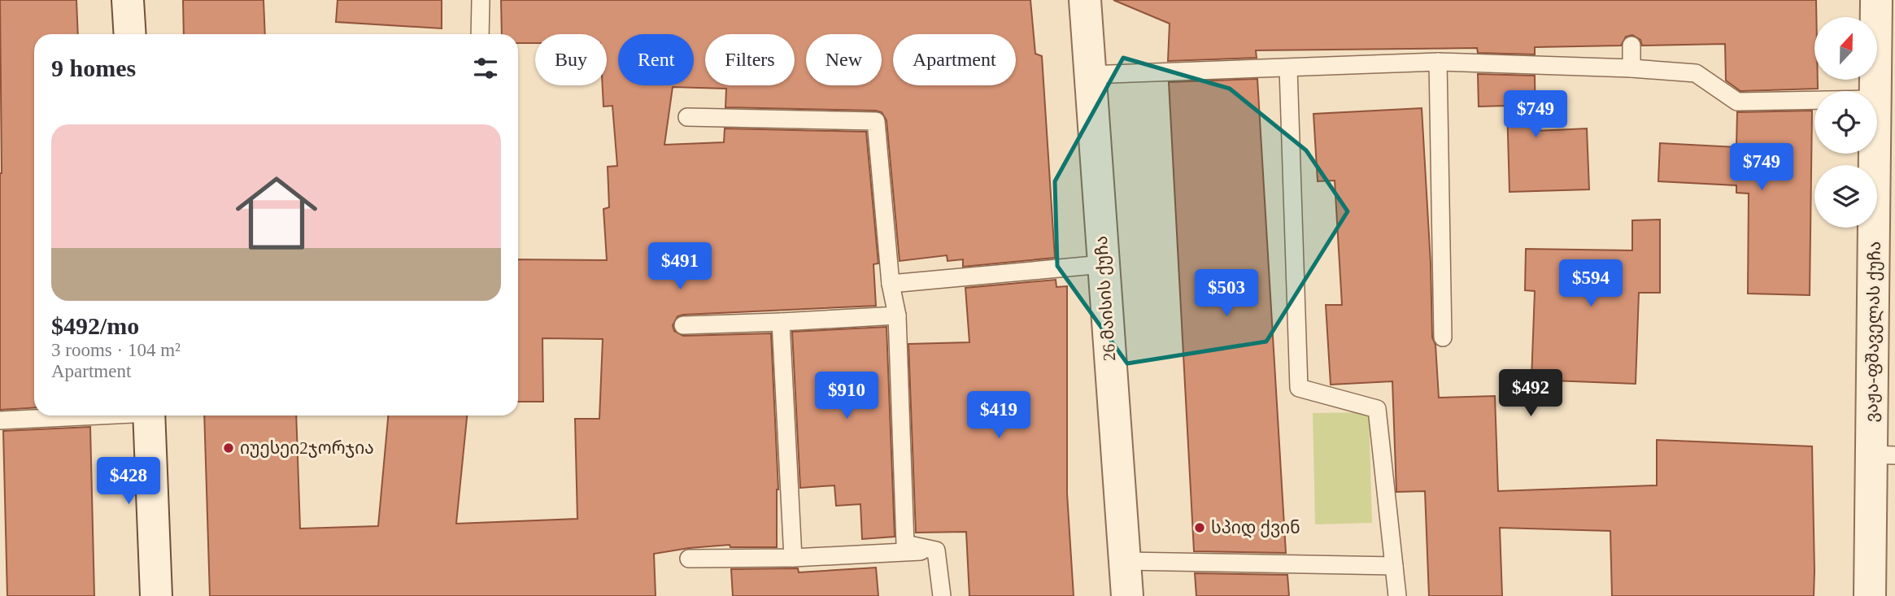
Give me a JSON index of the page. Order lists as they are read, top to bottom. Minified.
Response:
{"streets":{"street":["26 მაისის ქუჩა","ვაჟა-ფშაველას ქუჩა"]},"places":["იუესეი2ჯორჯია","სპიდ ქვინ"],"north":"top","page":{"chip":["Buy","Rent","Filters","New","Apartment"],"heading":"9 homes","price":["$749","$749","$491","$594","$503","$492","$910","$419","$428"],"list":[{"name":"$492/mo","note":"3 rooms · 104 m² · Apartment"}]}}
